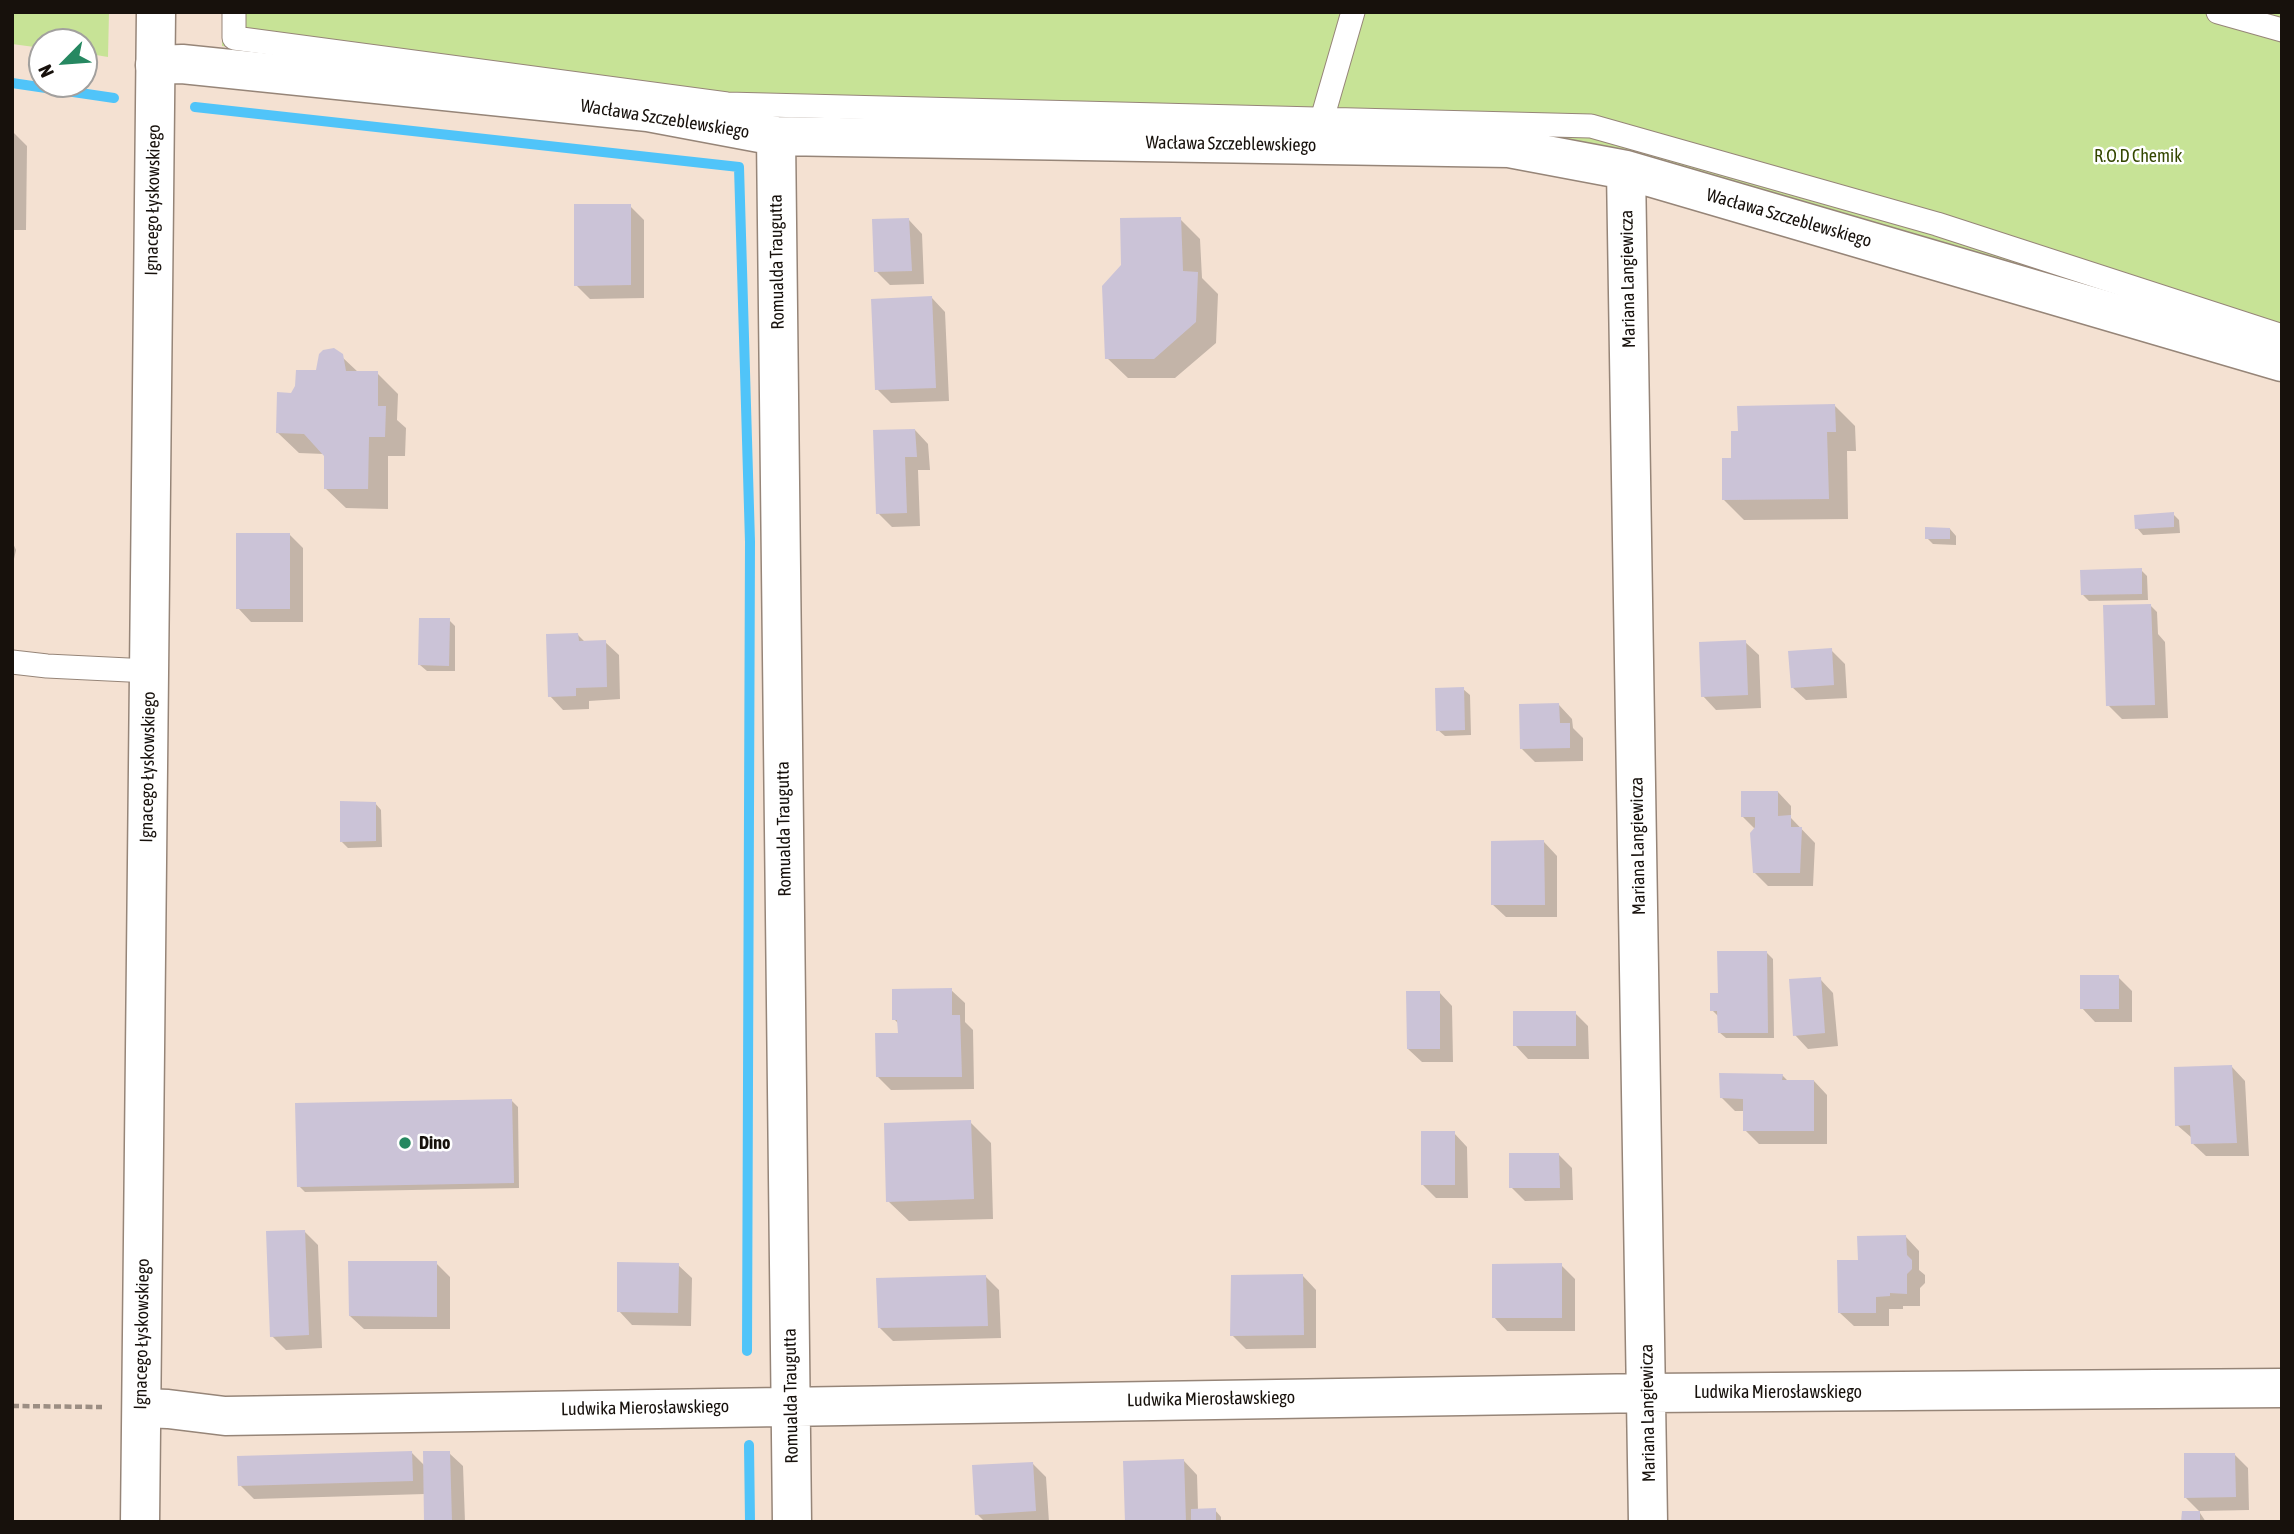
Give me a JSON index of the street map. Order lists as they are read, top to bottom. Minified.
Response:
{"streets":{"street":["Wacława Szczeblewskiego","Ignacego Łyskowskiego","Romualda Traugutta","Mariana Langiewicza","Ludwika Mierosławskiego"]},"crossings":[["Wacława Szczeblewskiego","Ignacego Łyskowskiego"],["Wacława Szczeblewskiego","Romualda Traugutta"],["Wacława Szczeblewskiego","Mariana Langiewicza"],["Ignacego Łyskowskiego","Ludwika Mierosławskiego"],["Romualda Traugutta","Ludwika Mierosławskiego"],["Mariana Langiewicza","Ludwika Mierosławskiego"]],"parks":["R.O.D Chemik"],"places":["Dino"],"north":"bottom left"}
